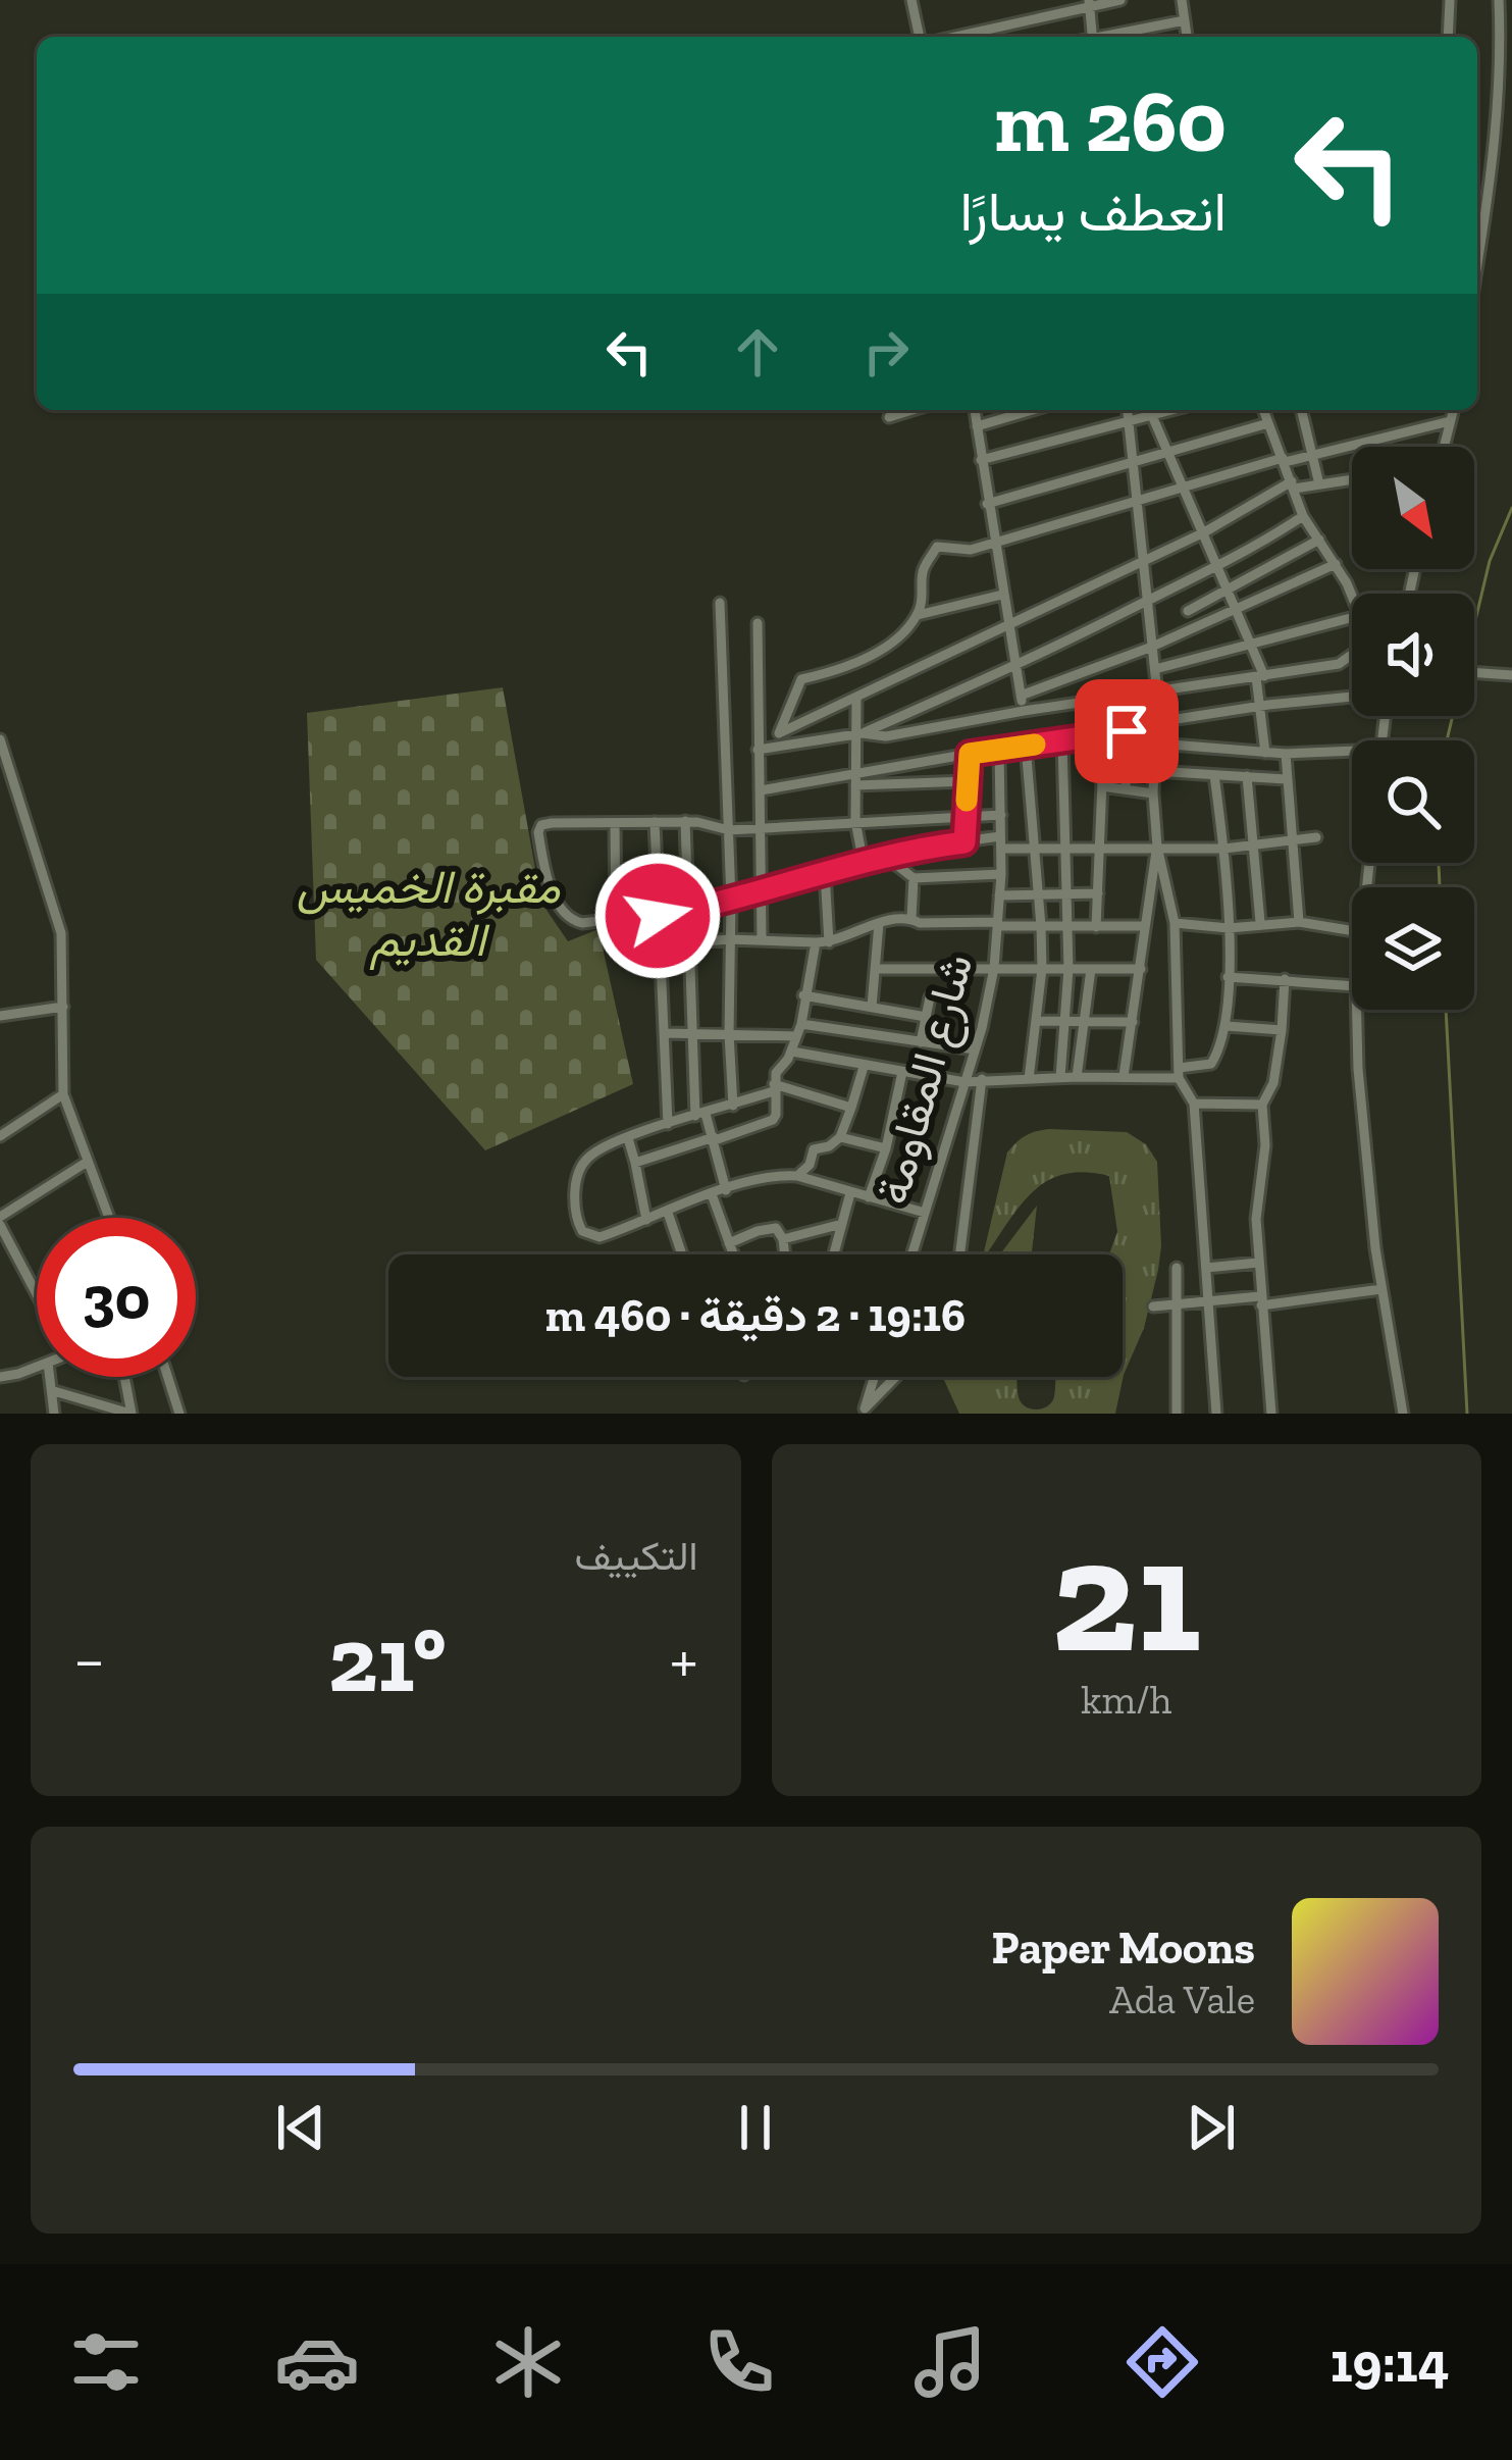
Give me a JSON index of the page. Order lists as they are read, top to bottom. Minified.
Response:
{"streets":{"street":["شارع المقاومة"]},"parks":["مقبرة الخميس القديم"],"north":"bottom right","page":{"turn":["260 m","انعطف يسارًا"],"limit":"30","trip":"19:16 · 2 دقيقة · 460 m","tile":[["21","km/h"],"التكييف"],"heat":["−","21°","+"],"song":["Paper Moons","Ada Vale"],"tabs":"19:14"}}
